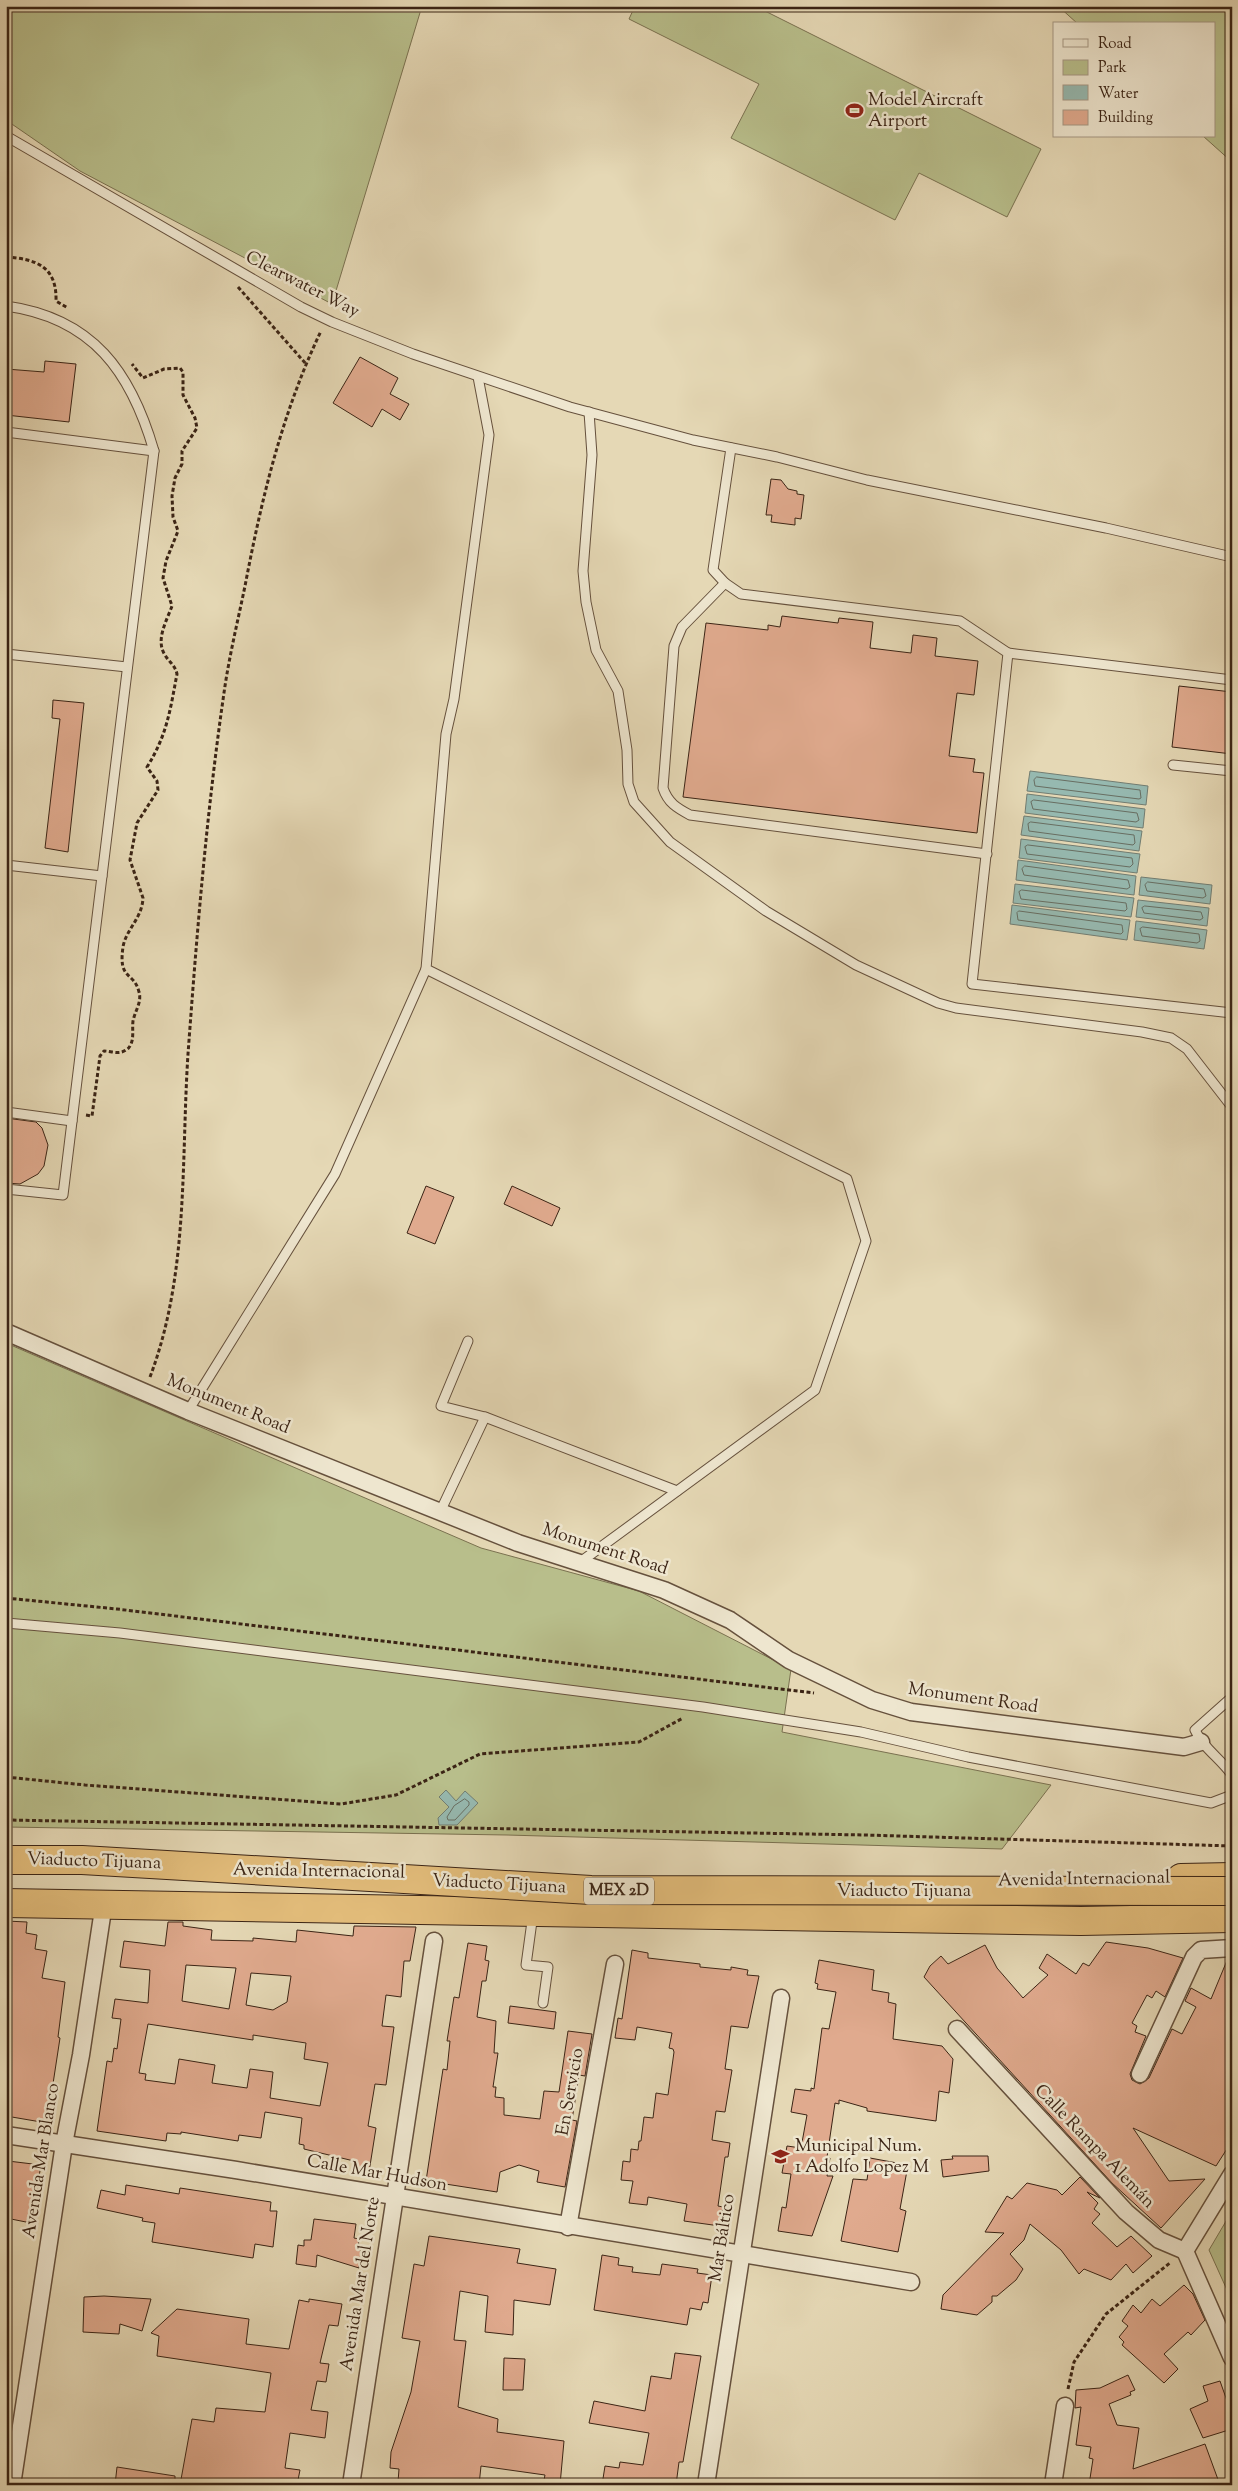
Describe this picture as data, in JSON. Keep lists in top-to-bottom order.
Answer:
{
  "streets": {
    "highway": ["Viaducto Tijuana", "Avenida Internacional", "MEX 2D"],
    "street": [
      "Monument Road",
      "En Servicio",
      "Calle Rampa Alemán",
      "Avenida Mar Blanco",
      "Calle Mar Hudson",
      "Mar Báltico",
      "Avenida Mar del Norte"
    ],
    "lane": ["Clearwater Way"]
  },
  "crossings": [
    ["Viaducto Tijuana", "Avenida Internacional"],
    ["Avenida Internacional", "Avenida Mar Blanco"],
    ["En Servicio", "Calle Mar Hudson"],
    ["Avenida Mar Blanco", "Calle Mar Hudson"],
    ["Calle Mar Hudson", "Mar Báltico"],
    ["Calle Mar Hudson", "Avenida Mar del Norte"]
  ],
  "places": {
    "sports": ["Model Aircraft Airport"],
    "school or university": ["Municipal Num. 1 Adolfo Lopez M"]
  },
  "legend": [
    "Road",
    "Park",
    "Water",
    "Building"
  ]
}
